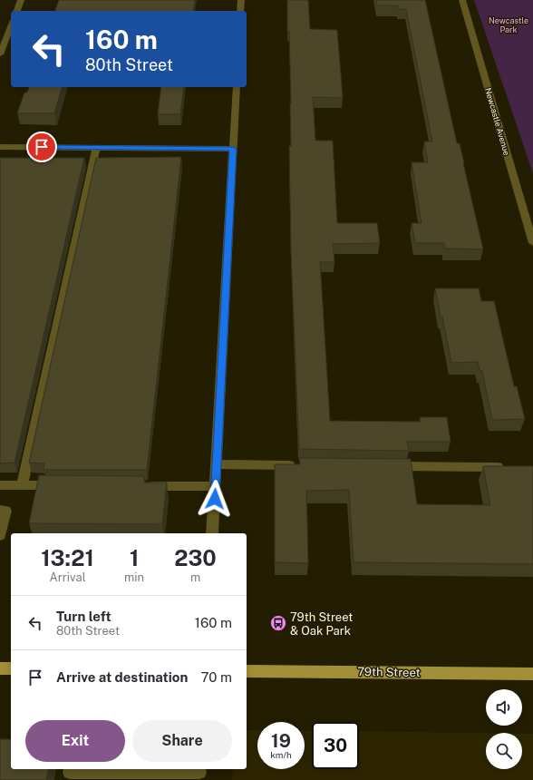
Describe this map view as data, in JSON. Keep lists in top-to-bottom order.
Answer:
{
  "streets": {
    "main road": ["79th Street"],
    "street": ["Newcastle Avenue"]
  },
  "parks": ["Newcastle Park"],
  "places": {
    "bus stop": ["79th Street & Oak Park"]
  },
  "page": {
    "turn": ["160 m", "80th Street"],
    "eta": [
      "13:21",
      "Arrival",
      "1",
      "min",
      "230",
      "m"
    ],
    "list": [
      {
        "name": "Turn left",
        "note": "80th Street",
        "value": "160 m"
      },
      {
        "name": "Arrive at destination",
        "value": "70 m"
      }
    ],
    "buttons": ["Exit", "Share"],
    "speed": "19 km/h",
    "limit": "30"
  }
}
